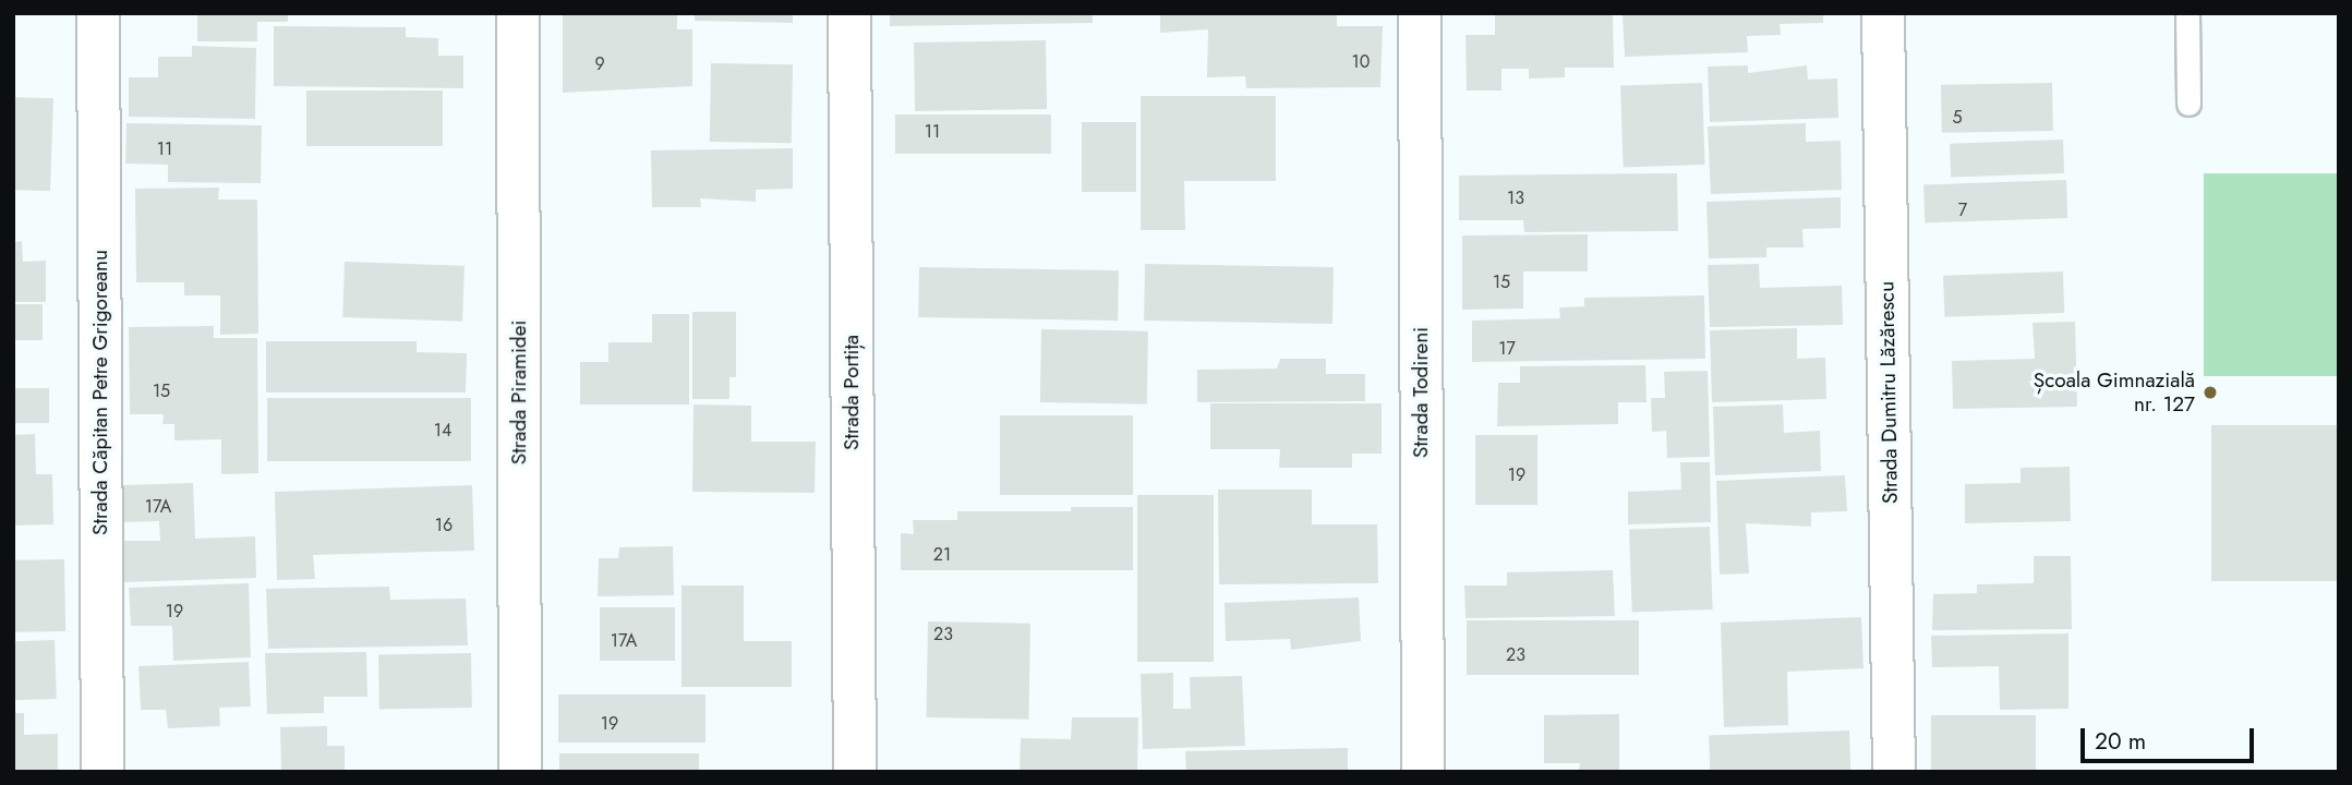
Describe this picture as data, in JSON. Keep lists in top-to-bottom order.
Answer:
{
  "streets": {
    "street": [
      "Strada Căpitan Petre Grigoreanu",
      "Strada Piramidei",
      "Strada Portița",
      "Strada Todireni",
      "Strada Dumitru Lăzărescu"
    ]
  },
  "places": ["Școala Gimnazială nr. 127"],
  "house_numbers": [
    "10",
    "9",
    "5",
    "11",
    "11",
    "13",
    "7",
    "15",
    "17",
    "15",
    "14",
    "19",
    "17A",
    "16",
    "21",
    "19",
    "23",
    "17A",
    "23",
    "19"
  ],
  "scale_bar": "20 m"
}
